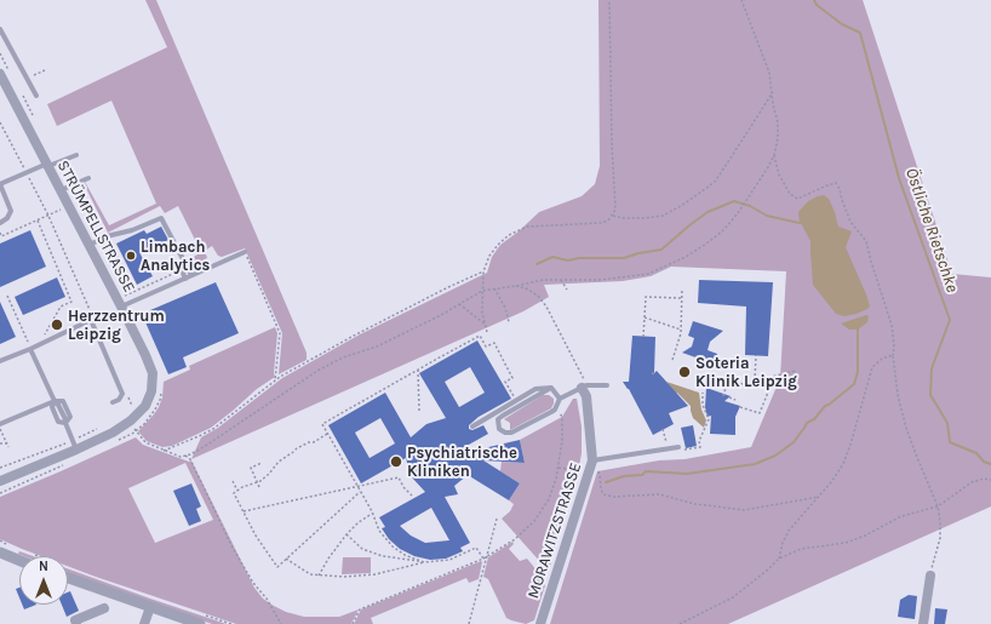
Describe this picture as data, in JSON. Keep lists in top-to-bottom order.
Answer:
{
  "streets": {
    "street": ["STRÜMPELLSTRASSE", "MORAWITZSTRASSE"]
  },
  "water": ["Östliche Rietschke"],
  "places": [
    "Limbach Analytics",
    "Herzzentrum Leipzig",
    "Soteria Klinik Leipzig",
    "Psychiatrische Kliniken"
  ],
  "north": "top"
}
